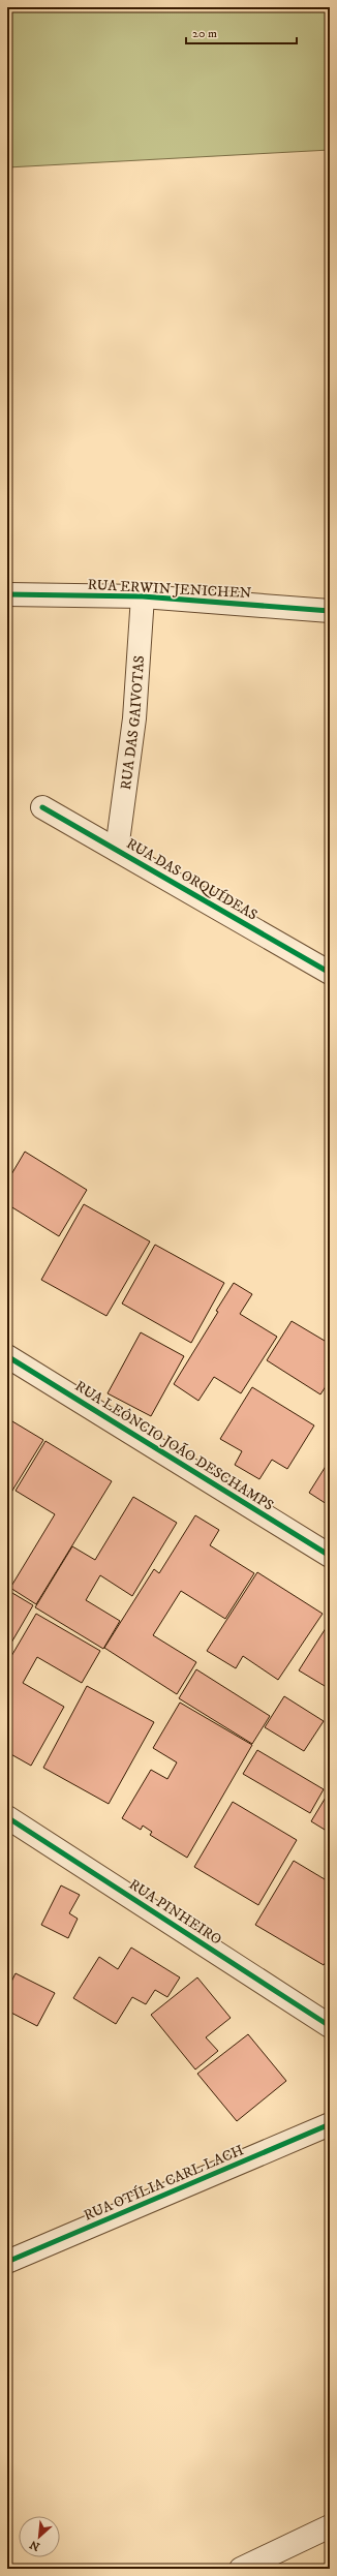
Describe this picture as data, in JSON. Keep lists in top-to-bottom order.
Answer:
{
  "streets": {
    "street": [
      "RUA ERWIN JENICHEN",
      "RUA DAS GAIVOTAS",
      "RUA DAS ORQUÍDEAS",
      "RUA LEÔNCIO JOÃO DESCHAMPS",
      "RUA PINHEIRO",
      "RUA OTÍLIA CARL LACH"
    ]
  },
  "crossings": [
    ["RUA ERWIN JENICHEN", "RUA DAS GAIVOTAS"],
    ["RUA DAS GAIVOTAS", "RUA DAS ORQUÍDEAS"]
  ],
  "scale_bar": "20 m",
  "north": "bottom left"
}
